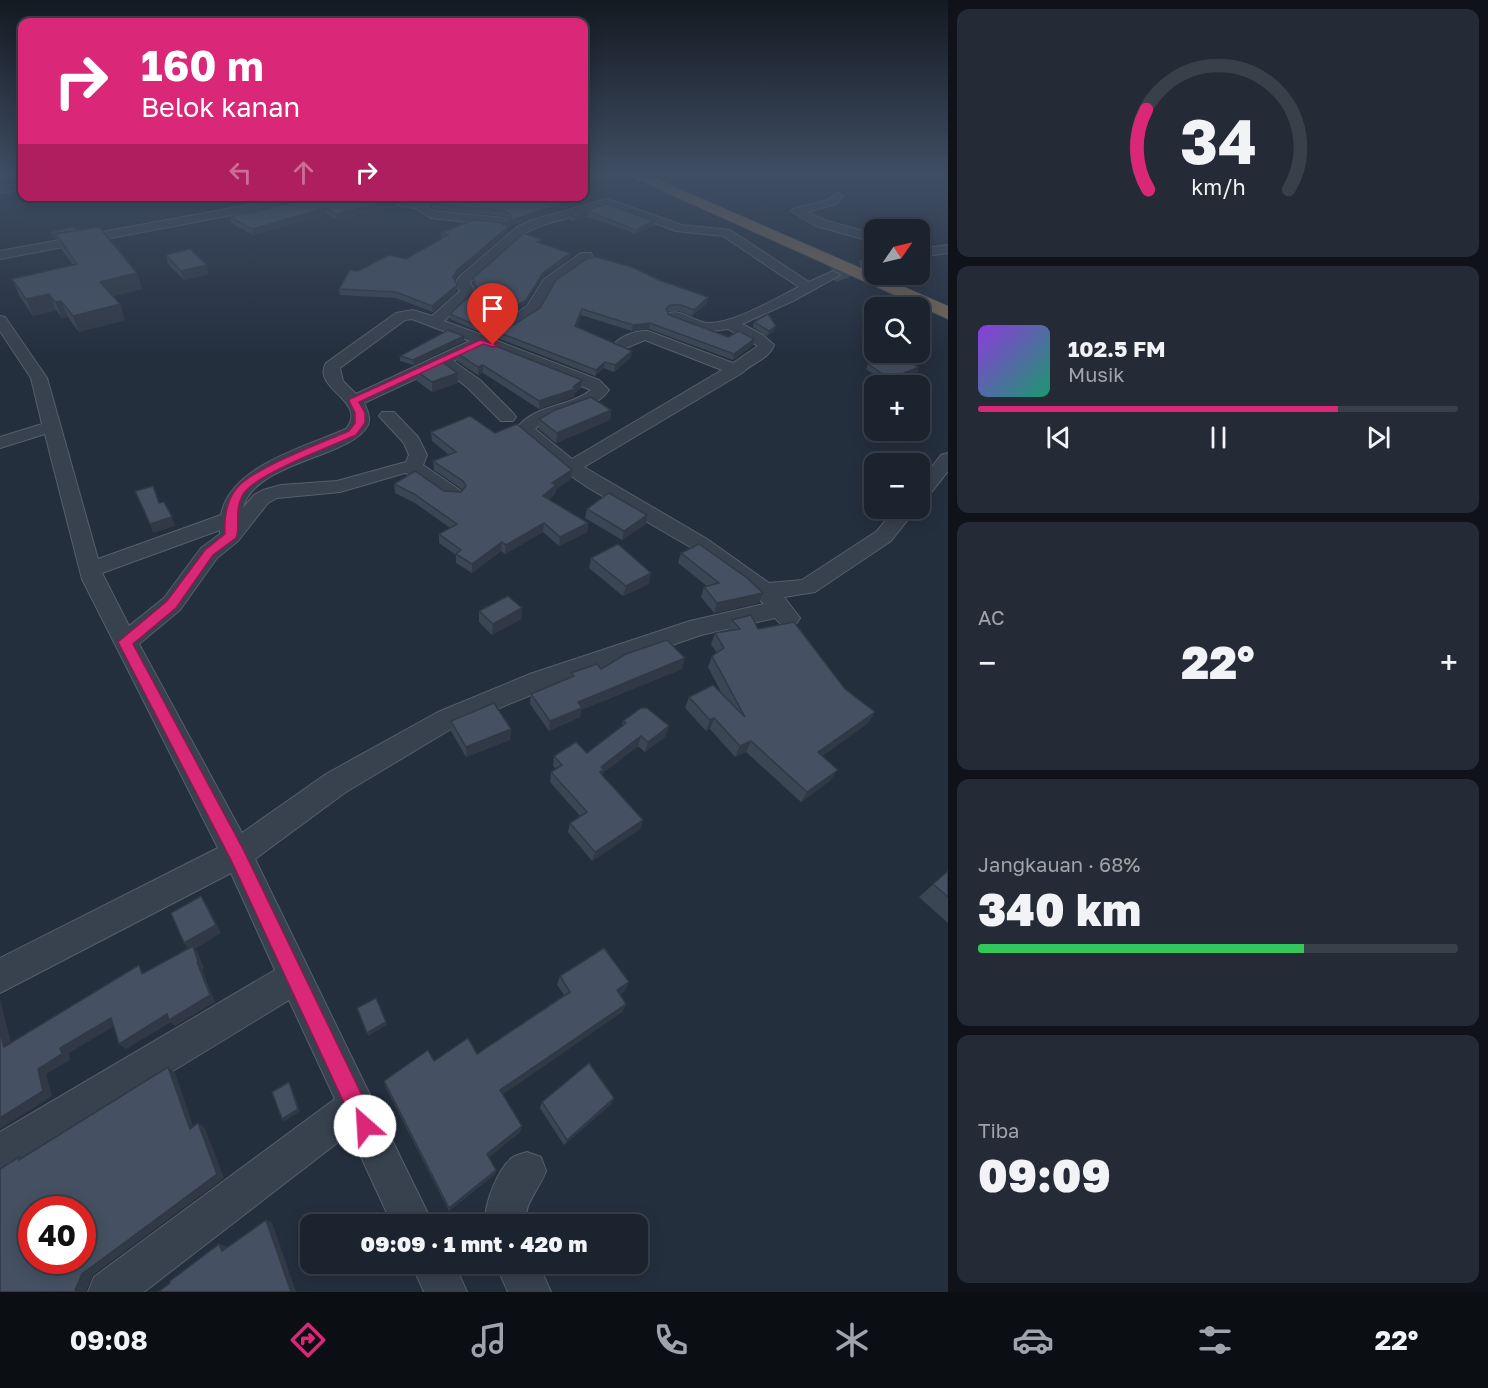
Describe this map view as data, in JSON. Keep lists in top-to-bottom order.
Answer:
{
  "north": "top right",
  "page": {
    "turn": ["160 m", "Belok kanan"],
    "map_buttons": ["+", "−"],
    "song": ["102.5 FM", "Musik"],
    "tile": [
      "AC",
      ["Jangkauan · 68%", "340 km"],
      ["Tiba", "09:09"]
    ],
    "heat": ["−", "22°", "+"],
    "limit": "40",
    "trip": "09:09 · 1 mnt · 420 m",
    "tabs": ["09:08", "22°"],
    "gauge": ["34", "km/h"]
  }
}
